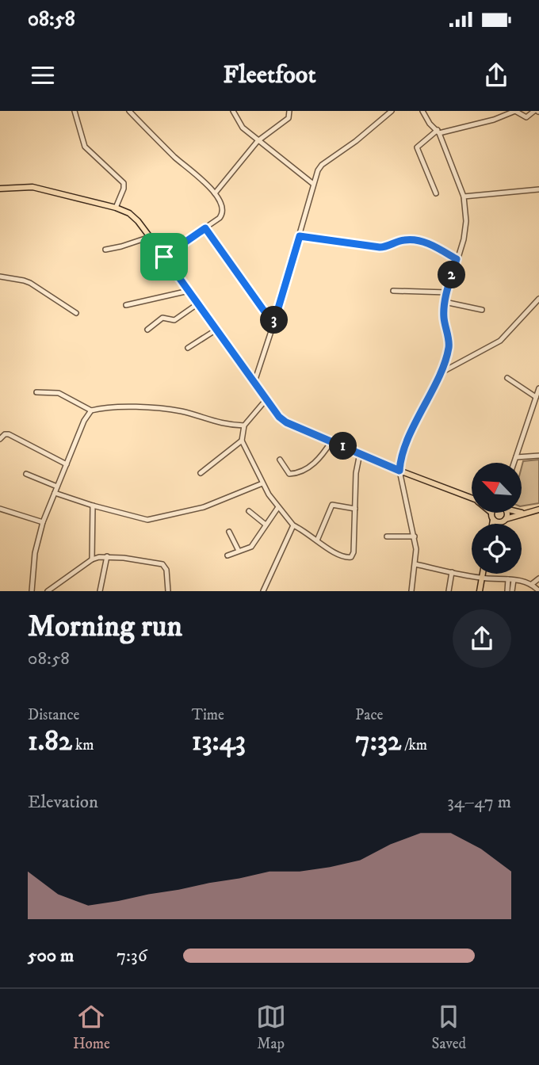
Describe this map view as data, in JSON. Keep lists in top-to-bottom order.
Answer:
{
  "north": "top left",
  "page": {
    "status": "08:58",
    "header": "Fleetfoot",
    "pins": ["2", "3", "1"],
    "heading": ["Morning run", "08:58"],
    "stats": [
      ["Distance", "1.82 km"],
      ["Time", "13:43"],
      ["Pace", "7:32 /km"]
    ],
    "chart": ["Elevation", "34–47 m"],
    "list": [
      {
        "name": "500 m",
        "note": "7:36"
      }
    ],
    "tabs": ["Home", "Map", "Saved"]
  }
}
